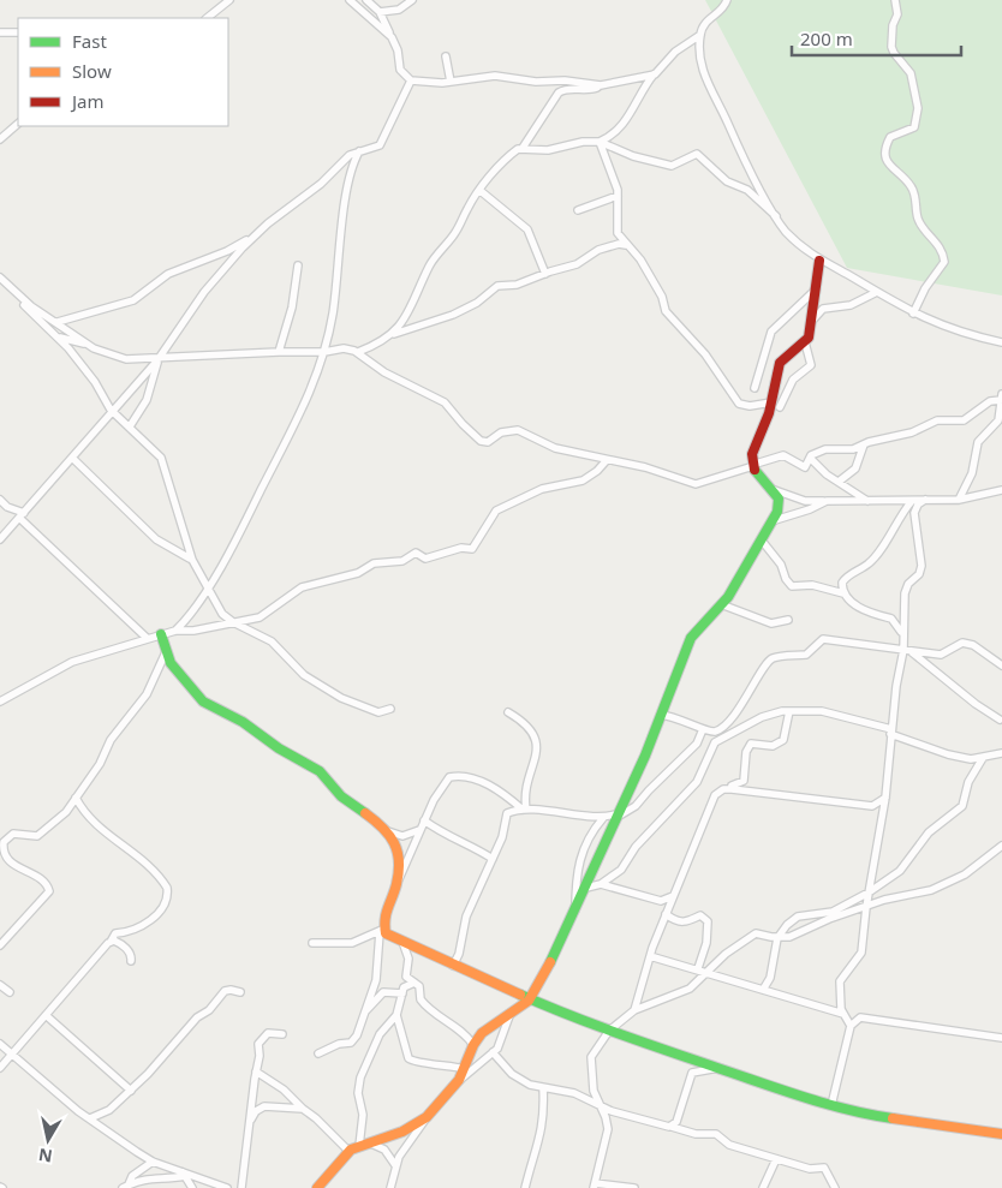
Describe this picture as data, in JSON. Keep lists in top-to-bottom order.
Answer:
{
  "legend": ["Fast", "Slow", "Jam"],
  "scale_bar": "200 m",
  "north": "bottom"
}
